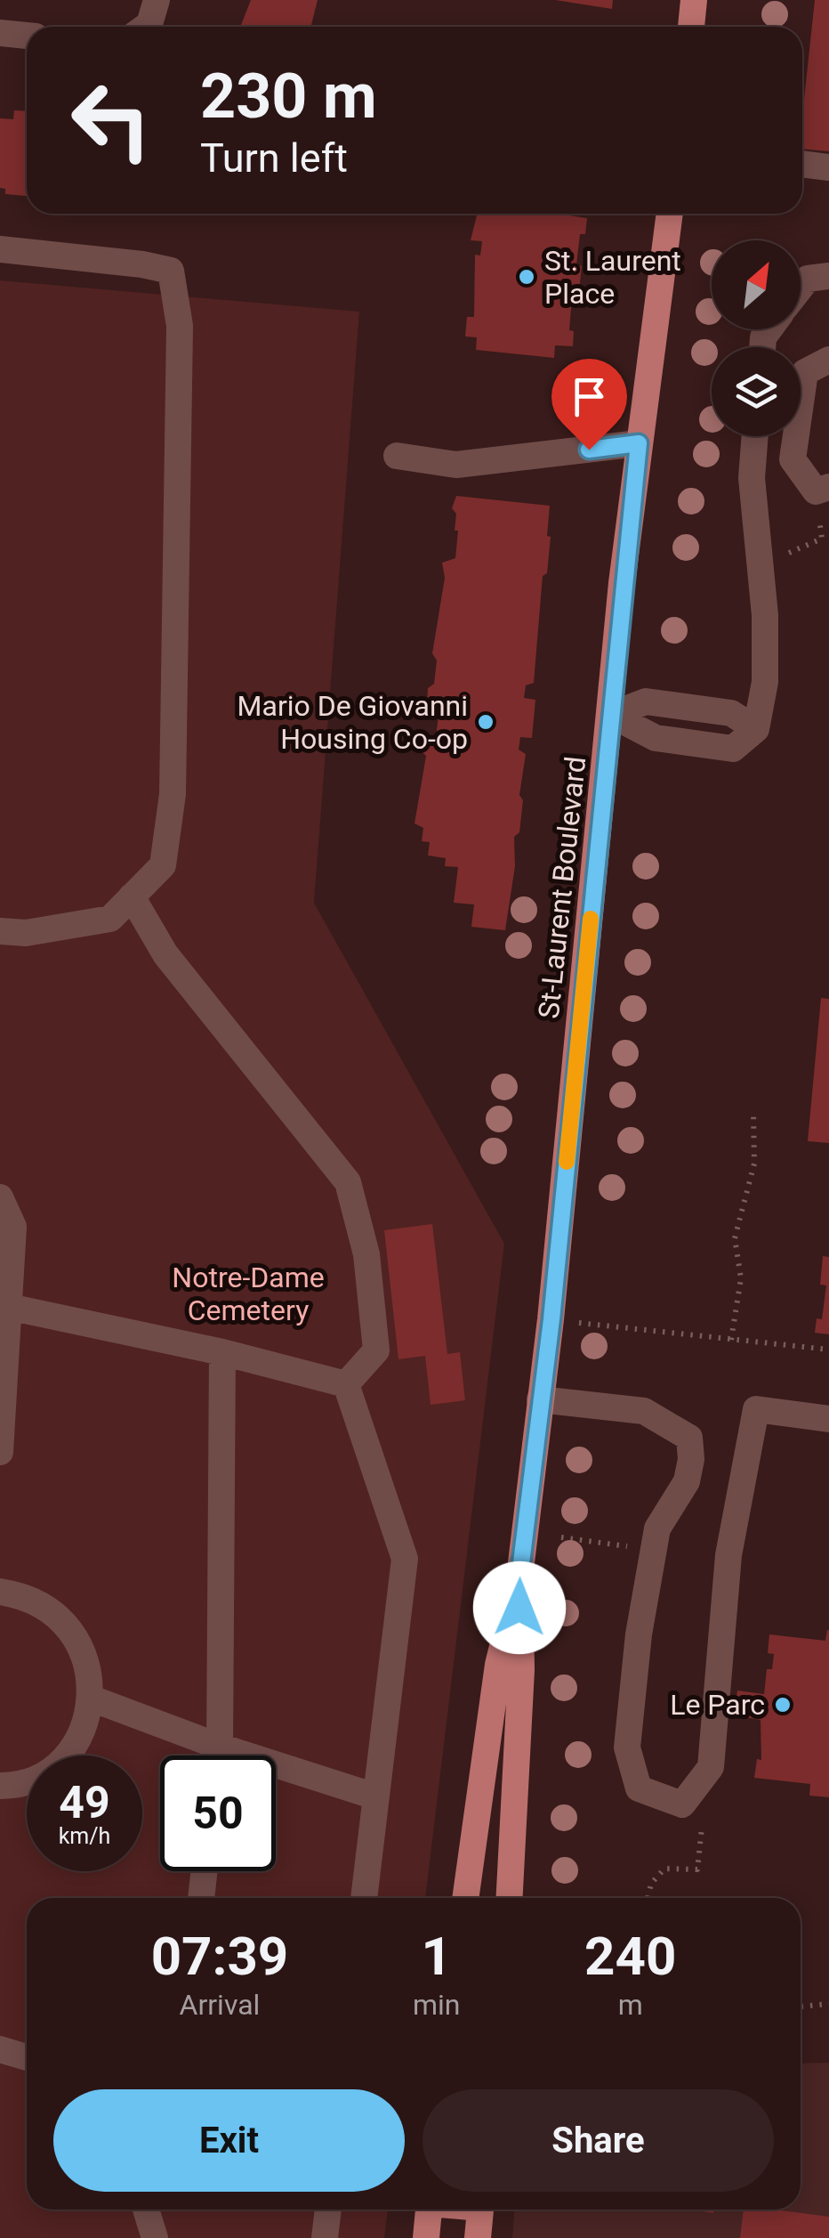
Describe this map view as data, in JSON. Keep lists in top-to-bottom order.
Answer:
{
  "streets": {
    "main road": ["St-Laurent Boulevard"]
  },
  "parks": ["Notre-Dame Cemetery"],
  "places": ["St. Laurent Place", "Mario De Giovanni Housing Co-op", "Le Parc"],
  "north": "top right",
  "page": {
    "turn": ["230 m", "Turn left"],
    "speed": "49 km/h",
    "limit": "50",
    "eta": [
      "07:39",
      "Arrival",
      "1",
      "min",
      "240",
      "m"
    ],
    "buttons": ["Exit", "Share"]
  }
}
